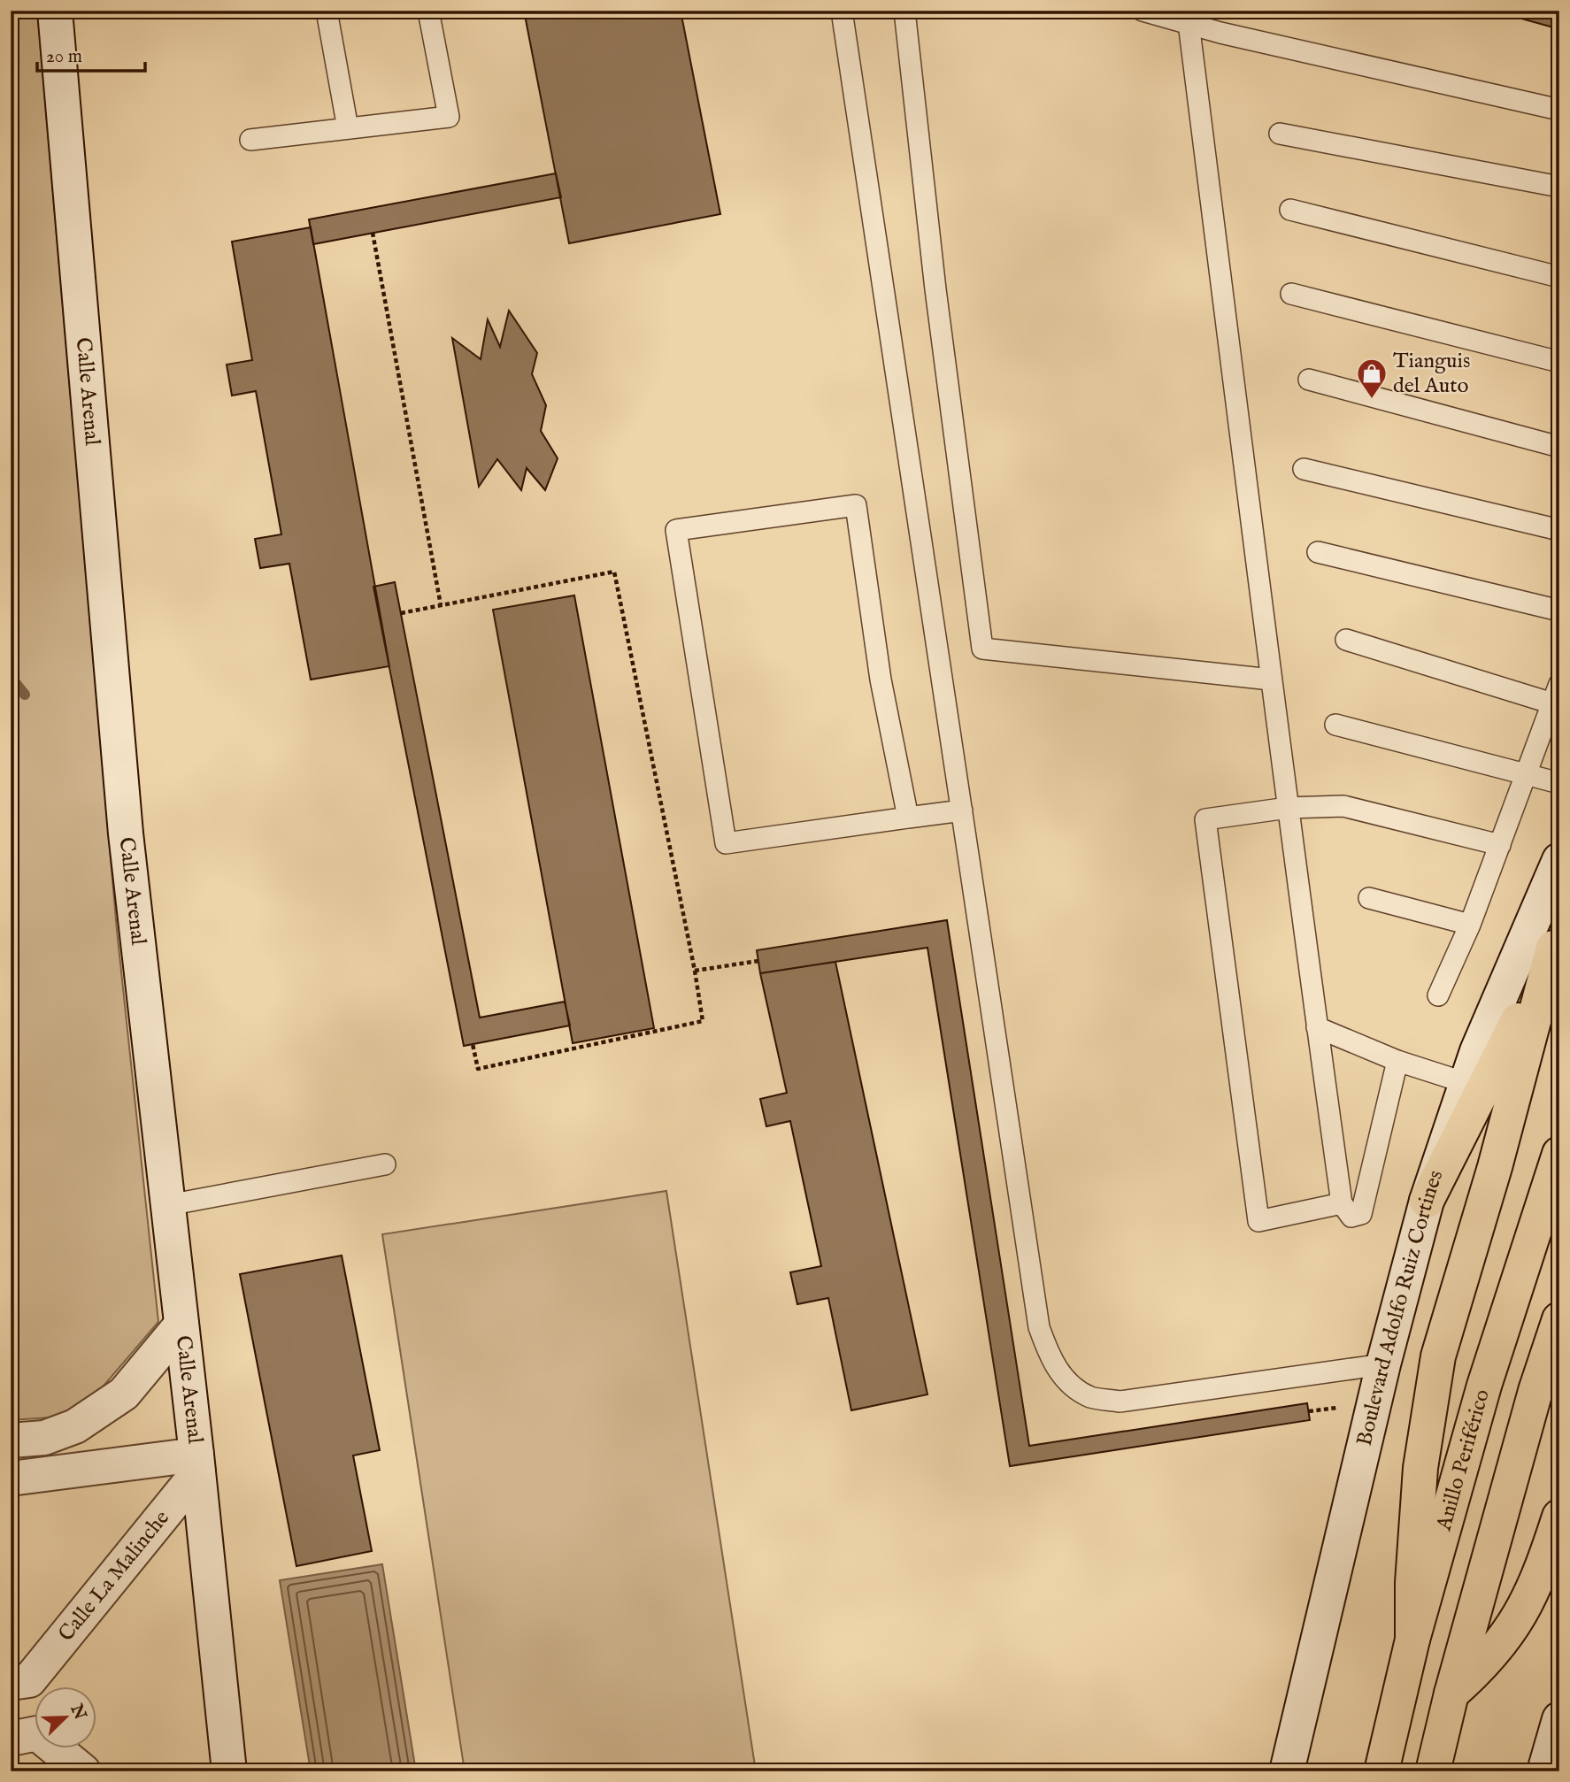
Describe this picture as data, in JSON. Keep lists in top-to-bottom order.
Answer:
{
  "streets": {
    "highway": ["Anillo Periférico"],
    "street": ["Calle Arenal", "Boulevard Adolfo Ruiz Cortines", "Calle La Malinche"]
  },
  "crossings": [
    ["Calle Arenal", "Calle La Malinche"]
  ],
  "places": {
    "shop": ["Tianguis del Auto"]
  },
  "scale_bar": "20 m",
  "north": "top right"
}
